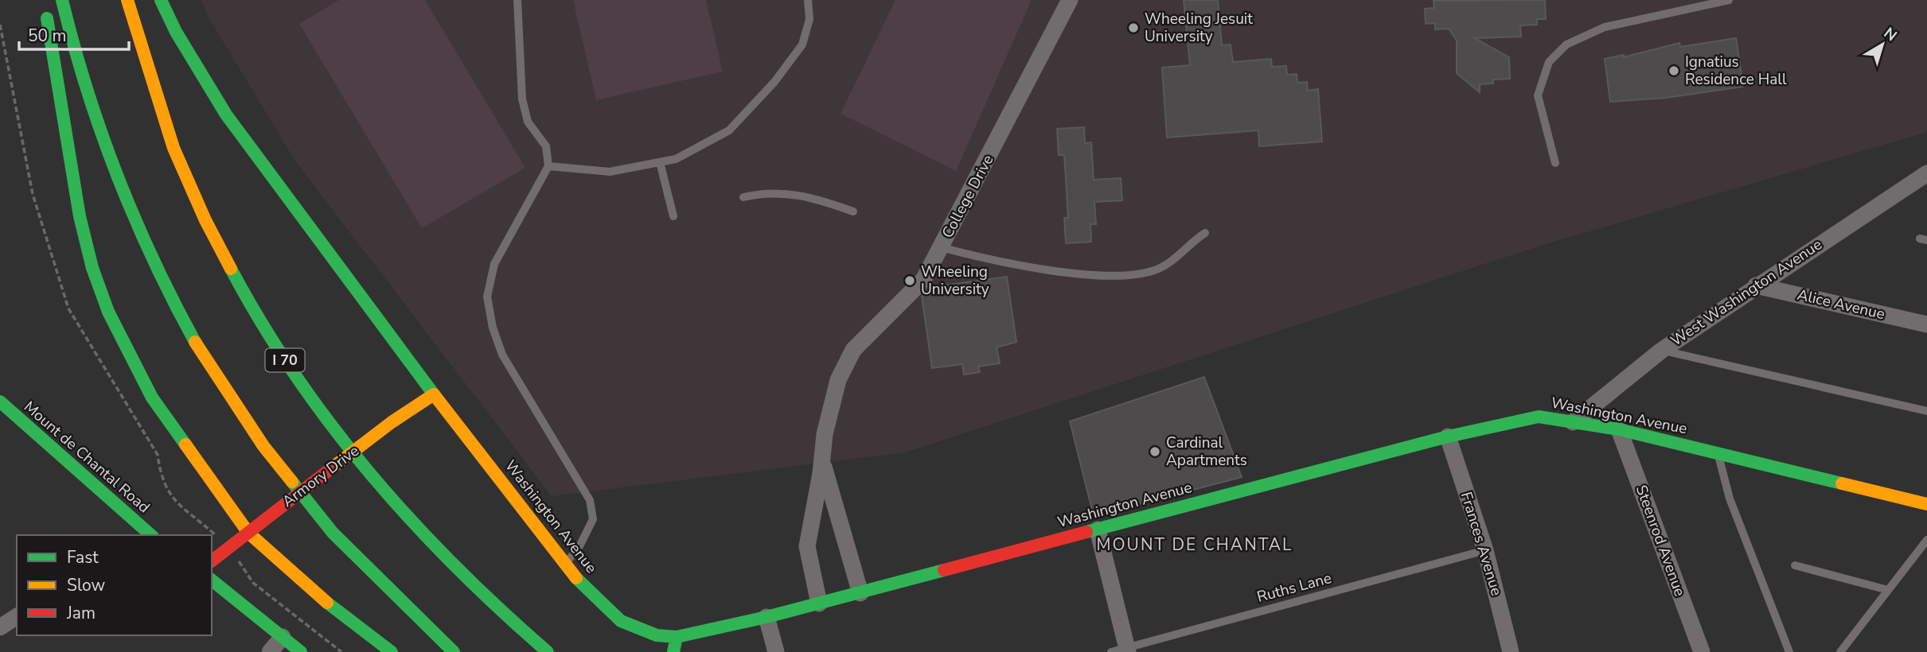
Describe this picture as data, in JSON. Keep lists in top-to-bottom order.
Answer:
{
  "streets": {
    "main road": [
      "I 70",
      "Washington Avenue",
      "Mount de Chantal Road",
      "Armory Drive"
    ],
    "street": [
      "College Drive",
      "West Washington Avenue",
      "Alice Avenue",
      "Steenrod Avenue",
      "Frances Avenue"
    ],
    "lane": ["Ruths Lane"]
  },
  "crossings": [
    ["College Drive", "Washington Avenue"],
    ["West Washington Avenue", "Alice Avenue"],
    ["West Washington Avenue", "Washington Avenue"],
    ["Washington Avenue", "Armory Drive"],
    ["Washington Avenue", "Steenrod Avenue"],
    ["Washington Avenue", "Frances Avenue"],
    ["Frances Avenue", "Ruths Lane"]
  ],
  "districts": ["MOUNT DE CHANTAL"],
  "places": [
    "Wheeling Jesuit University",
    "Ignatius Residence Hall",
    "Wheeling University",
    "Cardinal Apartments"
  ],
  "legend": ["Fast", "Slow", "Jam"],
  "scale_bar": "50 m",
  "north": "top right"
}
